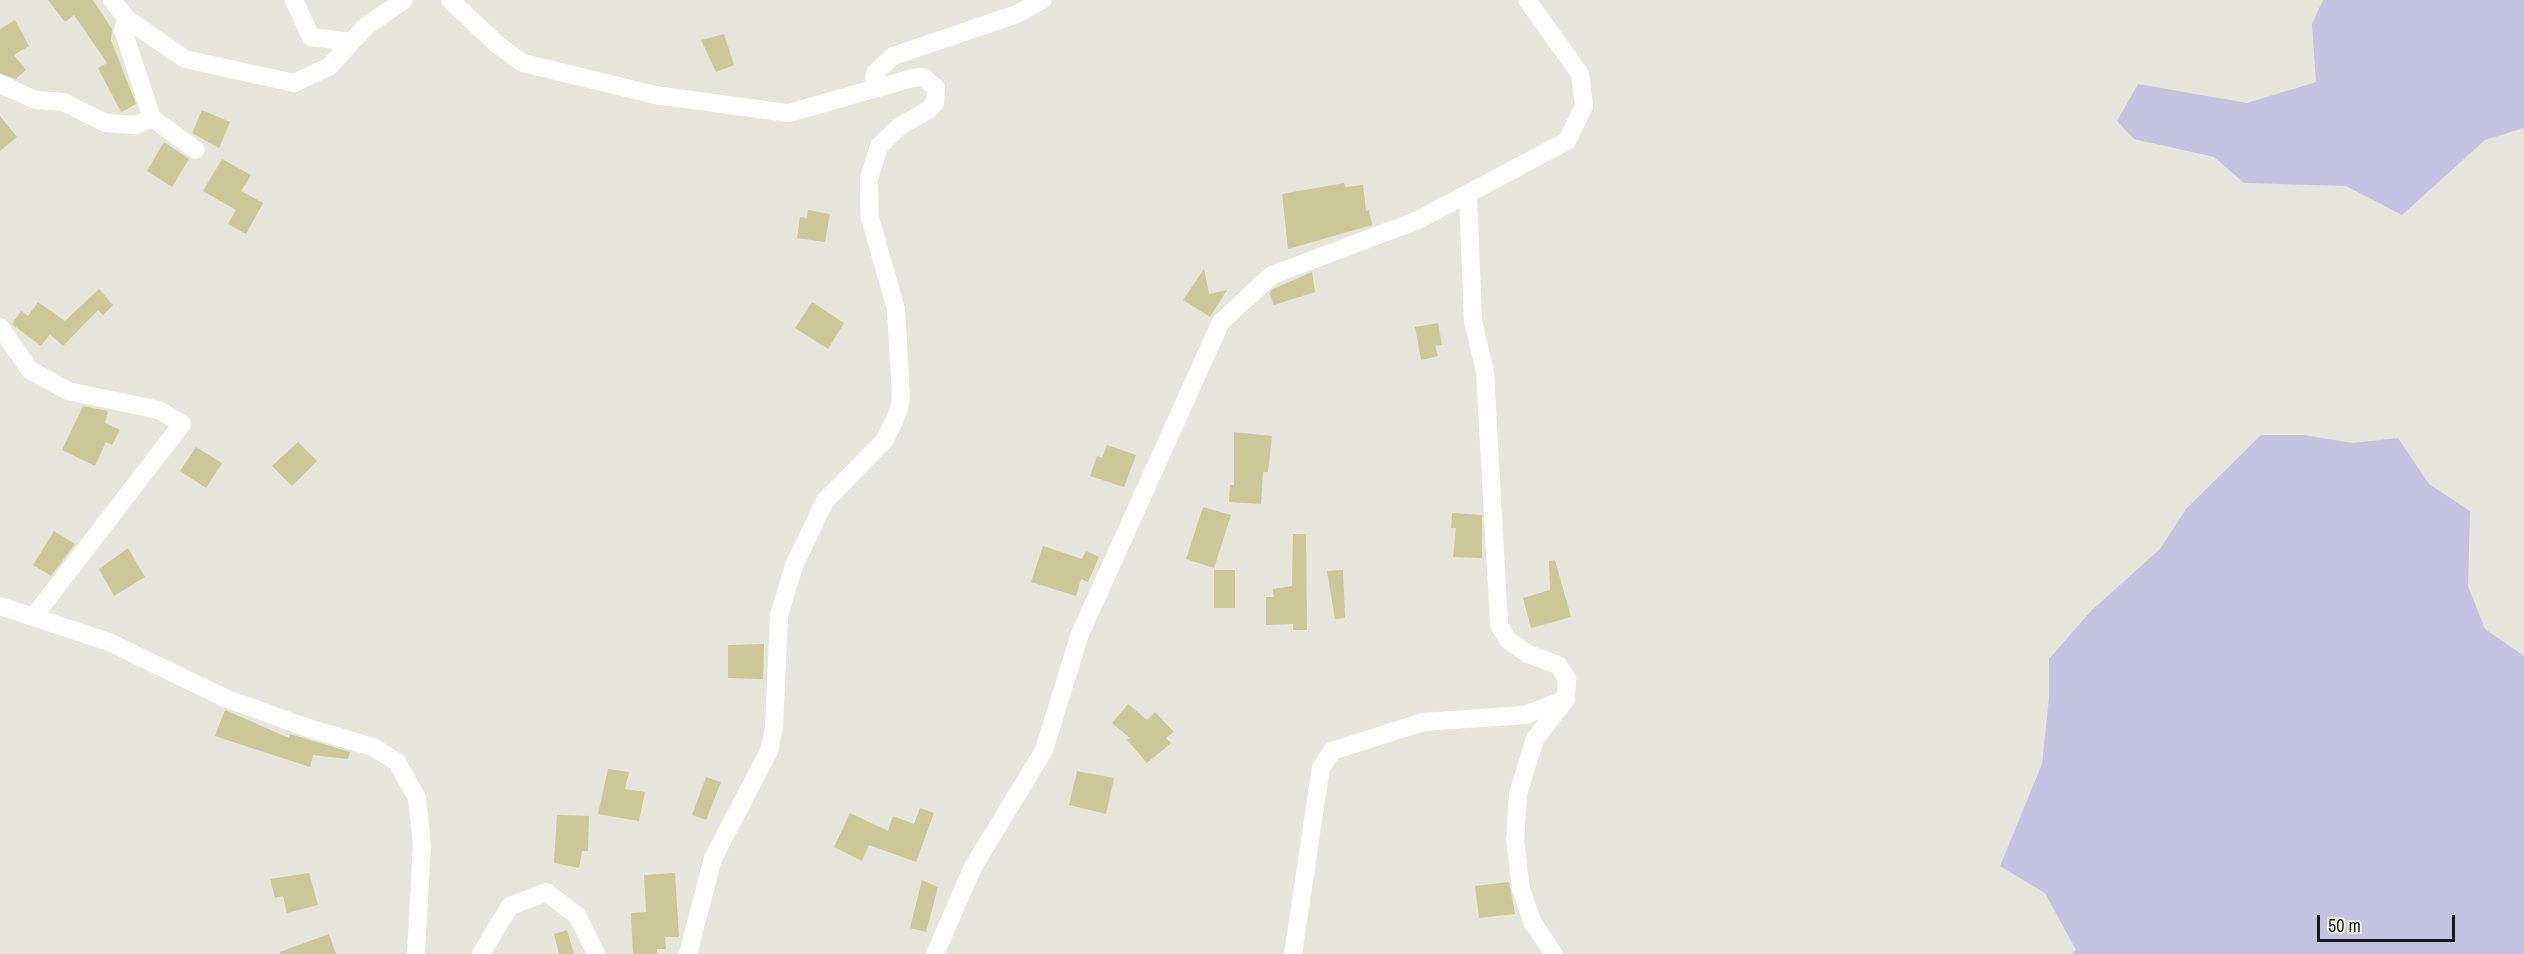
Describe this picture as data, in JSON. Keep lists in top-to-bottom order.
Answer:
{
  "scale_bar": "50 m"
}
